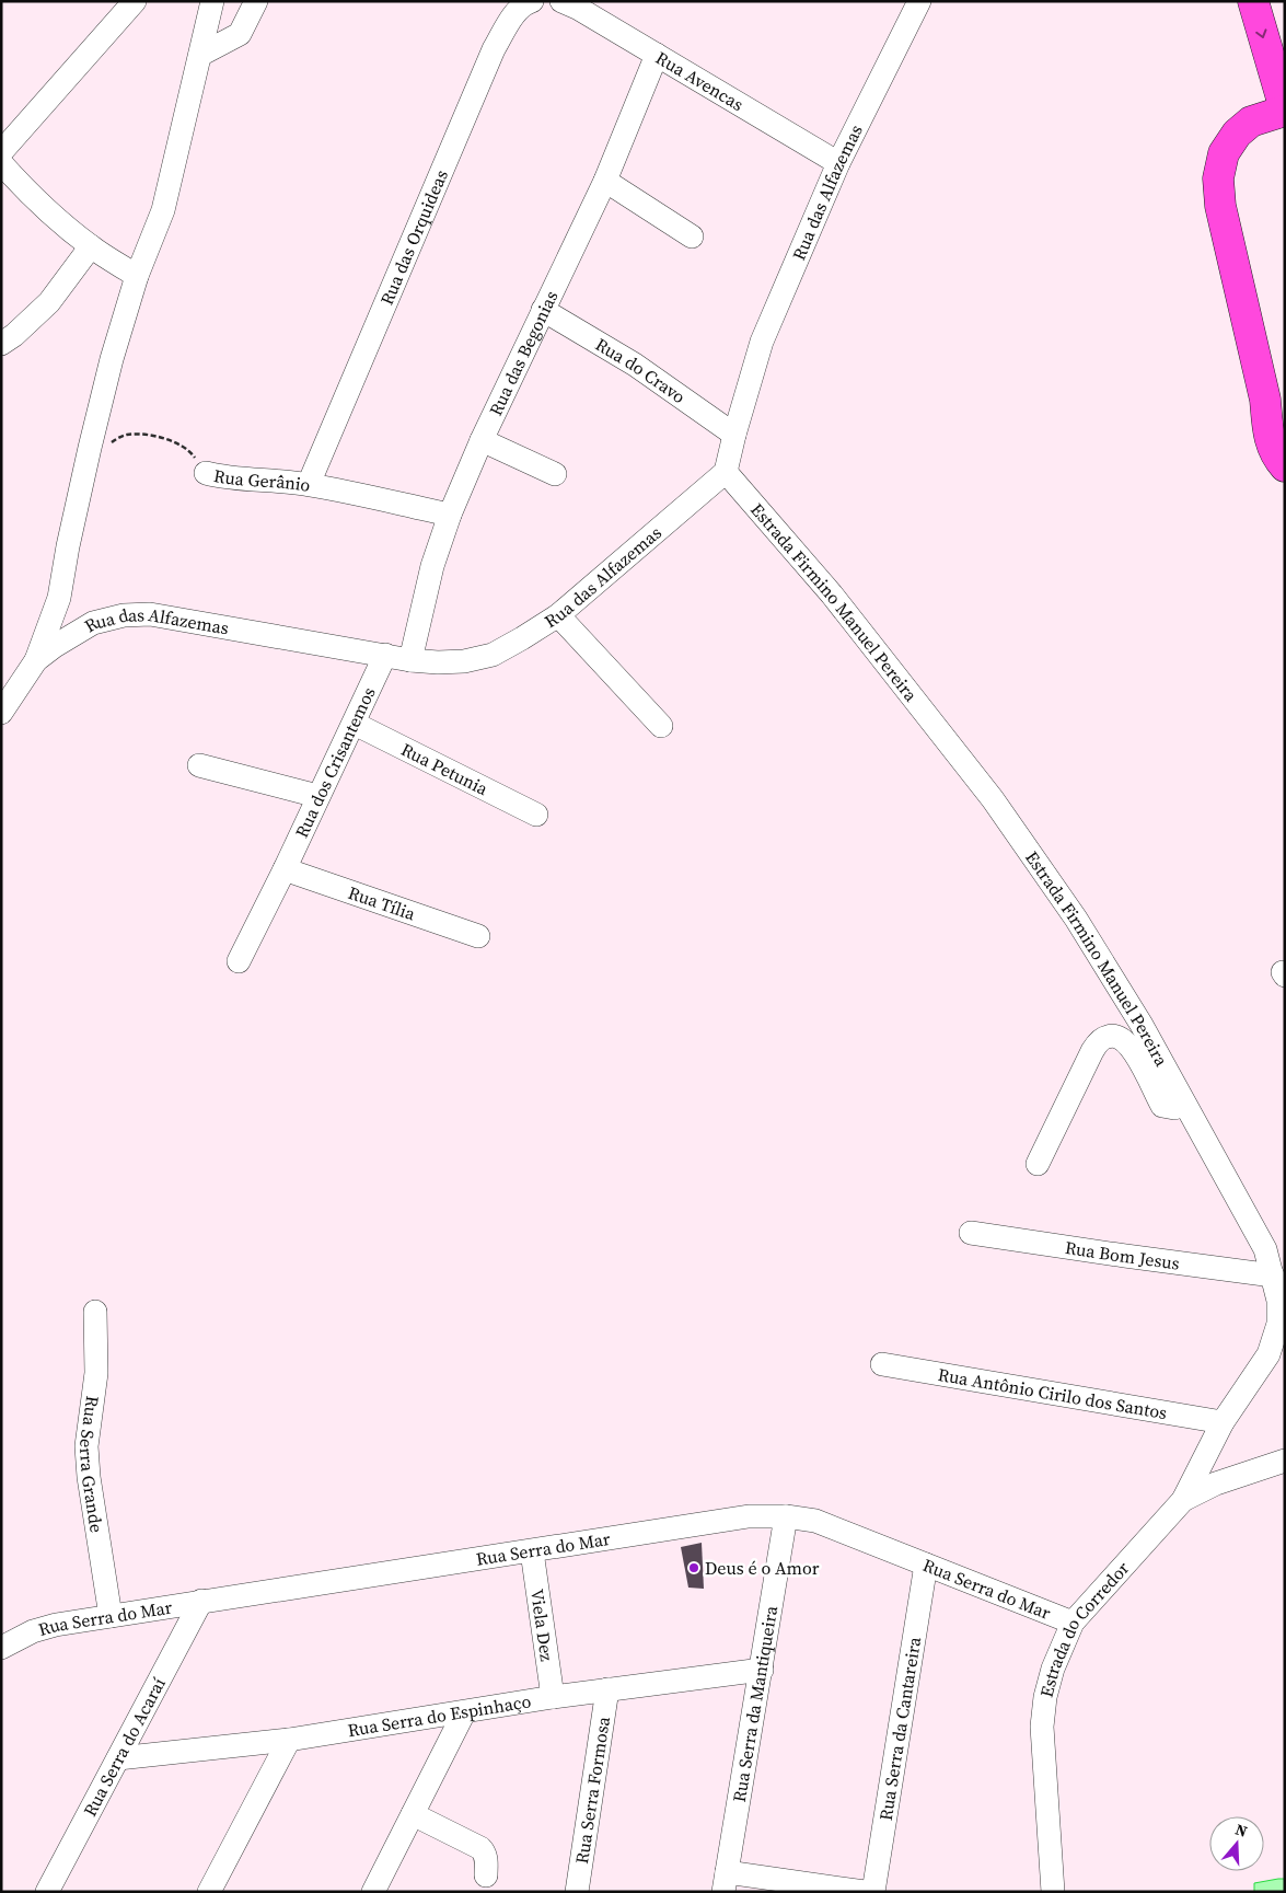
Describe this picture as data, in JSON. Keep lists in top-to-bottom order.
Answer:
{
  "streets": {
    "street": [
      "Rua Avencas",
      "Rua das Alfazemas",
      "Rua das Orquideas",
      "Rua das Begonias",
      "Rua do Cravo",
      "Rua Gerânio",
      "Estrada Firmino Manuel Pereira",
      "Rua dos Crisantemos",
      "Rua Petunia",
      "Rua Tília",
      "Rua Bom Jesus",
      "Rua Antônio Cirilo dos Santos",
      "Rua Serra Grande",
      "Rua Serra do Mar",
      "Viela Dez",
      "Estrada do Corredor",
      "Rua Serra da Mantiqueira",
      "Rua Serra do Espinhaço",
      "Rua Serra da Cantareira",
      "Rua Serra do Acaraí",
      "Rua Serra Formosa"
    ]
  },
  "crossings": [
    ["Rua Avencas", "Rua das Alfazemas"],
    ["Rua Avencas", "Rua das Begonias"],
    ["Rua das Alfazemas", "Rua das Begonias"],
    ["Rua das Alfazemas", "Rua do Cravo"],
    ["Rua das Alfazemas", "Estrada Firmino Manuel Pereira"],
    ["Rua das Alfazemas", "Rua dos Crisantemos"],
    ["Rua das Orquideas", "Rua Gerânio"],
    ["Rua das Begonias", "Rua do Cravo"],
    ["Rua das Begonias", "Rua Gerânio"],
    ["Estrada Firmino Manuel Pereira", "Rua Bom Jesus"],
    ["Estrada Firmino Manuel Pereira", "Rua Antônio Cirilo dos Santos"],
    ["Estrada Firmino Manuel Pereira", "Estrada do Corredor"],
    ["Rua dos Crisantemos", "Rua Petunia"],
    ["Rua dos Crisantemos", "Rua Tília"],
    ["Rua Serra Grande", "Rua Serra do Mar"],
    ["Rua Serra do Mar", "Viela Dez"],
    ["Rua Serra do Mar", "Estrada do Corredor"],
    ["Rua Serra do Mar", "Rua Serra da Mantiqueira"],
    ["Rua Serra do Mar", "Rua Serra da Cantareira"],
    ["Rua Serra do Mar", "Rua Serra do Acaraí"],
    ["Viela Dez", "Rua Serra do Espinhaço"],
    ["Rua Serra da Mantiqueira", "Rua Serra do Espinhaço"],
    ["Rua Serra do Espinhaço", "Rua Serra do Acaraí"],
    ["Rua Serra do Espinhaço", "Rua Serra Formosa"]
  ],
  "places": ["Deus é o Amor"],
  "north": "top"
}
